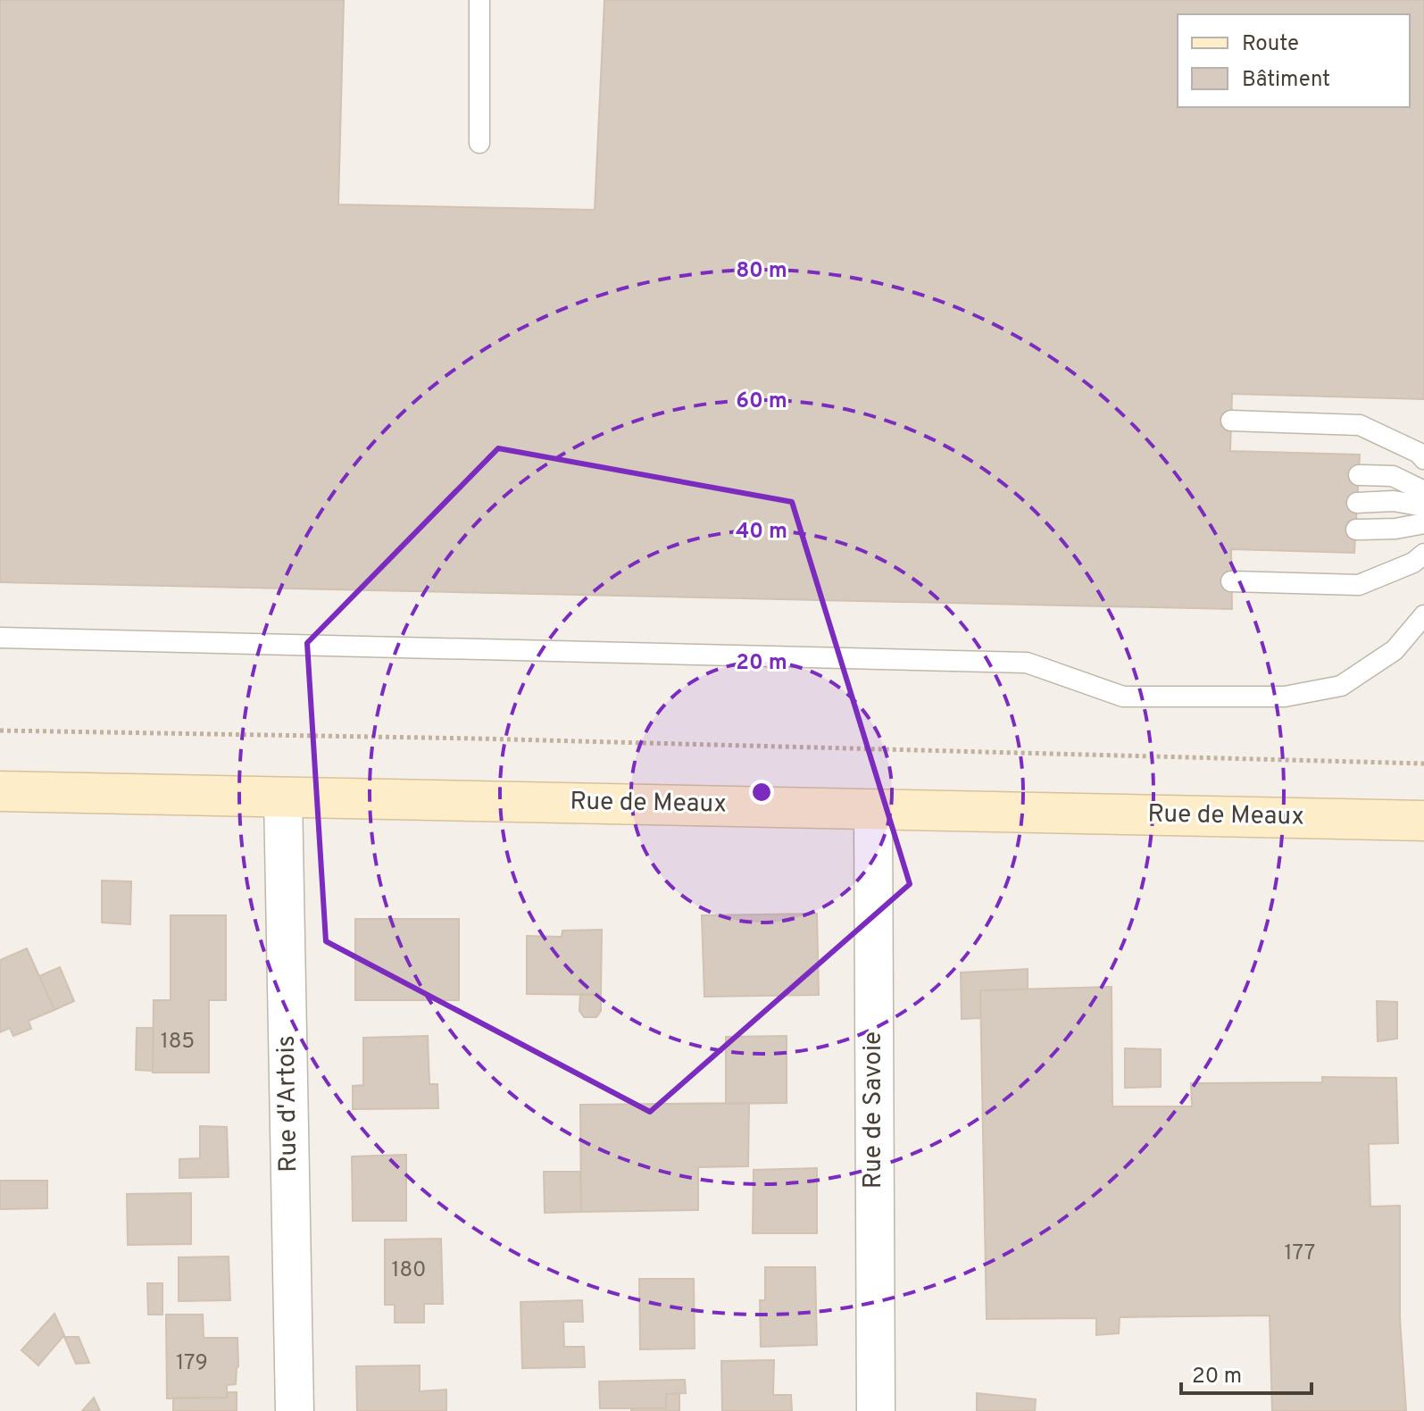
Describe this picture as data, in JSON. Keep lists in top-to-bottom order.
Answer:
{
  "streets": {
    "main road": ["Rue de Meaux"],
    "street": ["Rue d'Artois", "Rue de Savoie"]
  },
  "crossings": [
    ["Rue de Meaux", "Rue d'Artois"],
    ["Rue de Meaux", "Rue de Savoie"]
  ],
  "house_numbers": [
    "185",
    "177",
    "180",
    "179"
  ],
  "legend": ["Route", "Bâtiment"],
  "scale_bar": "20 m",
  "rings": [
    "80 m",
    "60 m",
    "40 m",
    "20 m"
  ]
}
